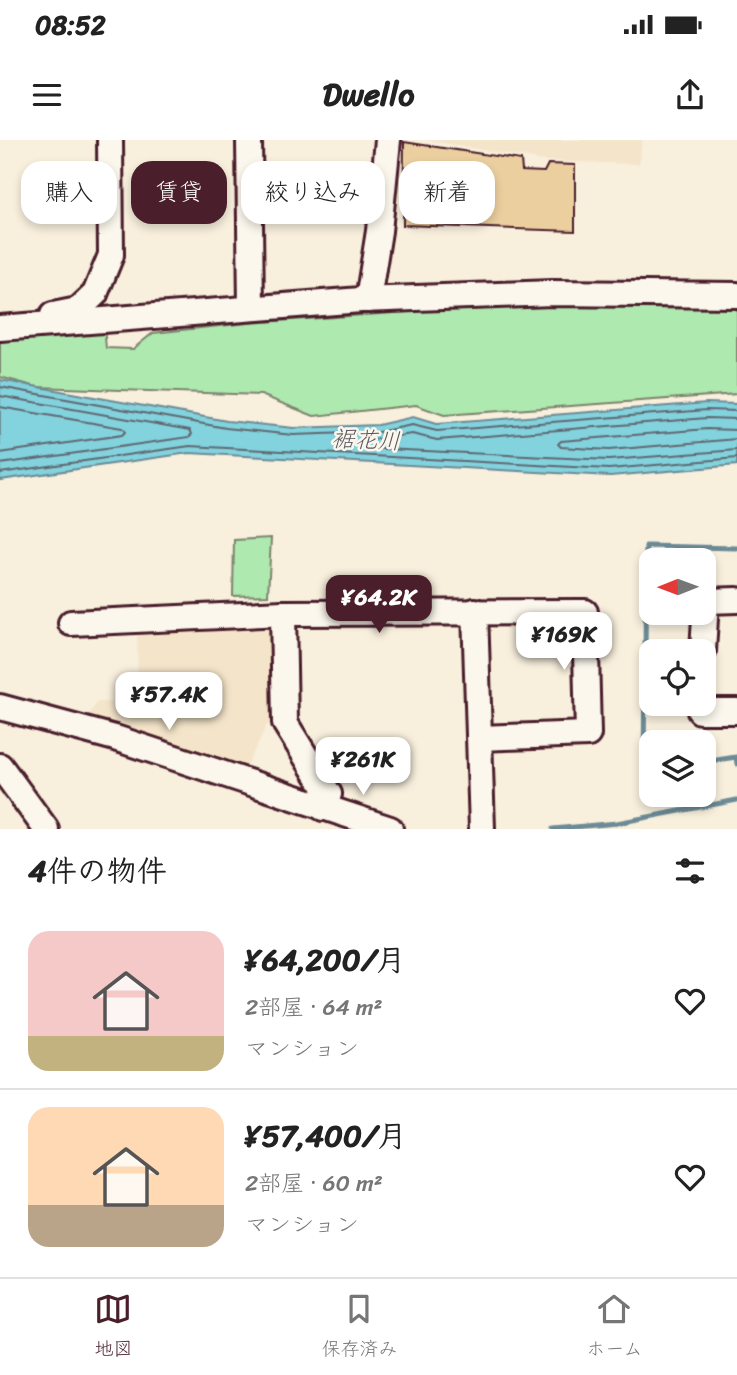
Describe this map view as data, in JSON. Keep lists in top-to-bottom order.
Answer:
{
  "water": ["裾花川"],
  "north": "left",
  "page": {
    "status": "08:52",
    "header": "Dwello",
    "chip": [
      "購入",
      "賃貸",
      "絞り込み",
      "新着"
    ],
    "price": [
      "¥64.2K",
      "¥169K",
      "¥57.4K",
      "¥261K"
    ],
    "heading": "4件の物件",
    "list": [
      {
        "name": "¥64,200/月",
        "note": "2部屋 · 64 m² · マンション"
      },
      {
        "name": "¥57,400/月",
        "note": "2部屋 · 60 m² · マンション"
      }
    ],
    "tabs": ["地図", "保存済み", "ホーム"]
  }
}
